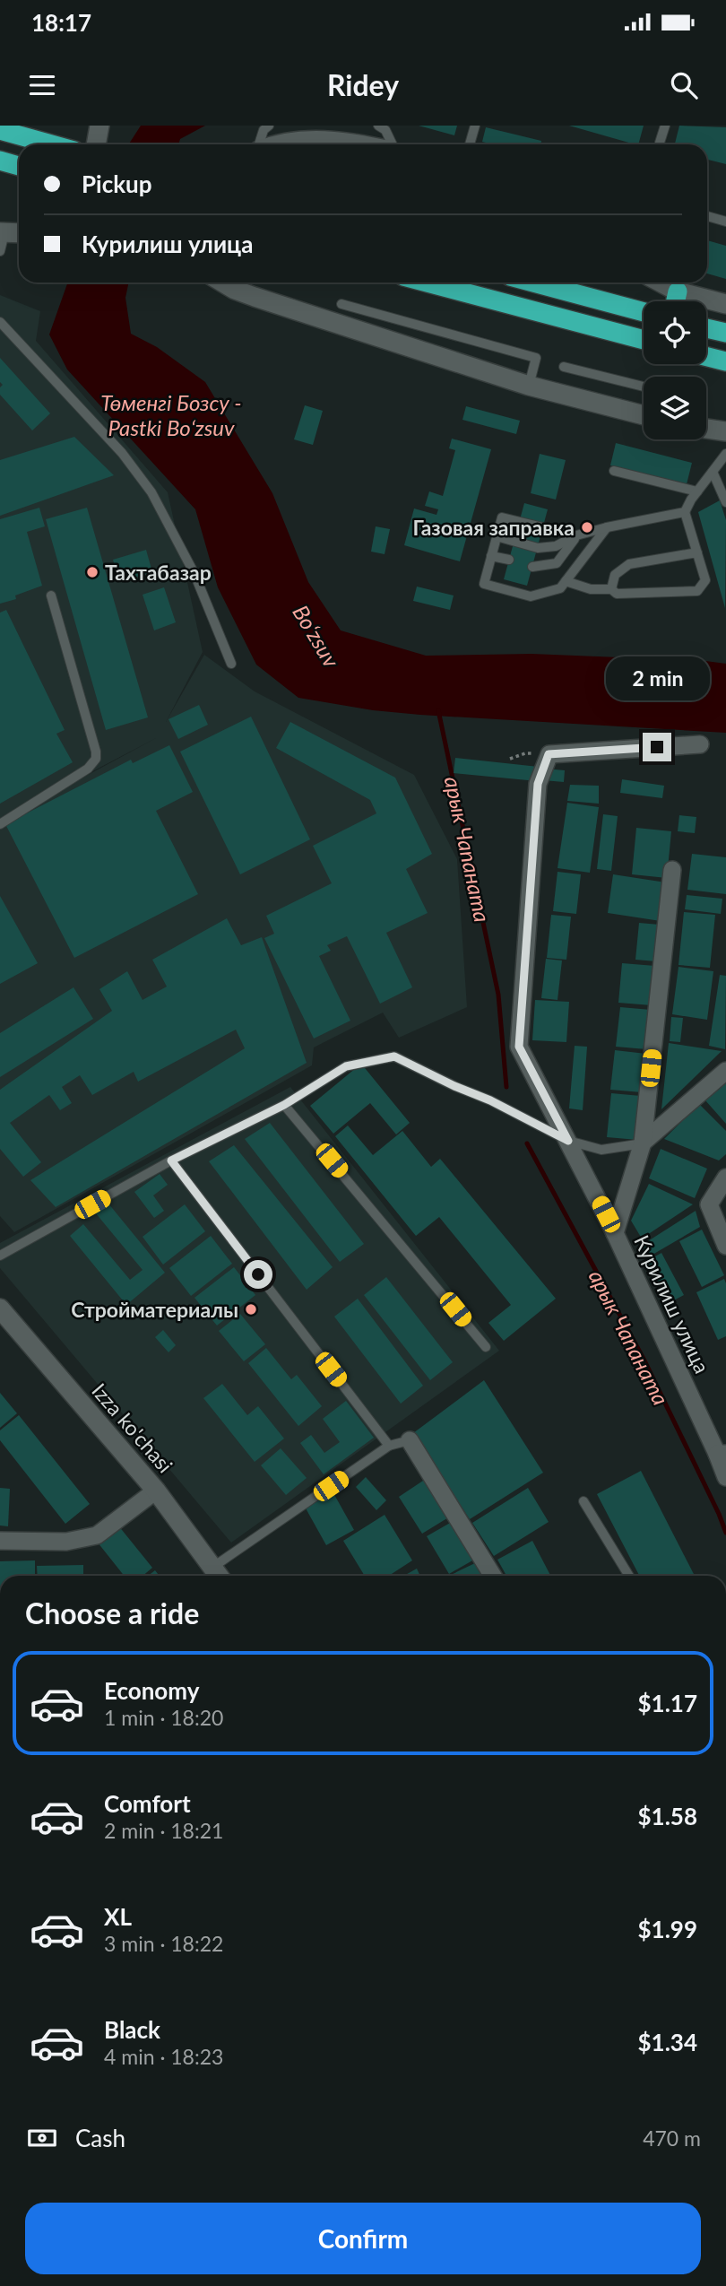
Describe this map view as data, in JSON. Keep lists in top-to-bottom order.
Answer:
{
  "streets": {
    "street": ["Курилиш улица", "Izza ko'chasi"]
  },
  "water": ["Төменгі Бозсу - Pastki Boʻzsuv", "Boʻzsuv", "арык Чапаната"],
  "places": ["Газовая заправка", "Тахтабазар", "Стройматериалы"],
  "page": {
    "status": "18:17",
    "header": "Ridey",
    "banner": ["Pickup", "Курилиш улица"],
    "bubble": "2 min",
    "heading": "Choose a ride",
    "list": [
      {
        "name": "Economy",
        "note": "1 min · 18:20",
        "value": "$1.17"
      },
      {
        "name": "Comfort",
        "note": "2 min · 18:21",
        "value": "$1.58"
      },
      {
        "name": "XL",
        "note": "3 min · 18:22",
        "value": "$1.99"
      },
      {
        "name": "Black",
        "note": "4 min · 18:23",
        "value": "$1.34"
      }
    ],
    "pay": ["Cash", "470 m"],
    "buttons": "Confirm"
  }
}
